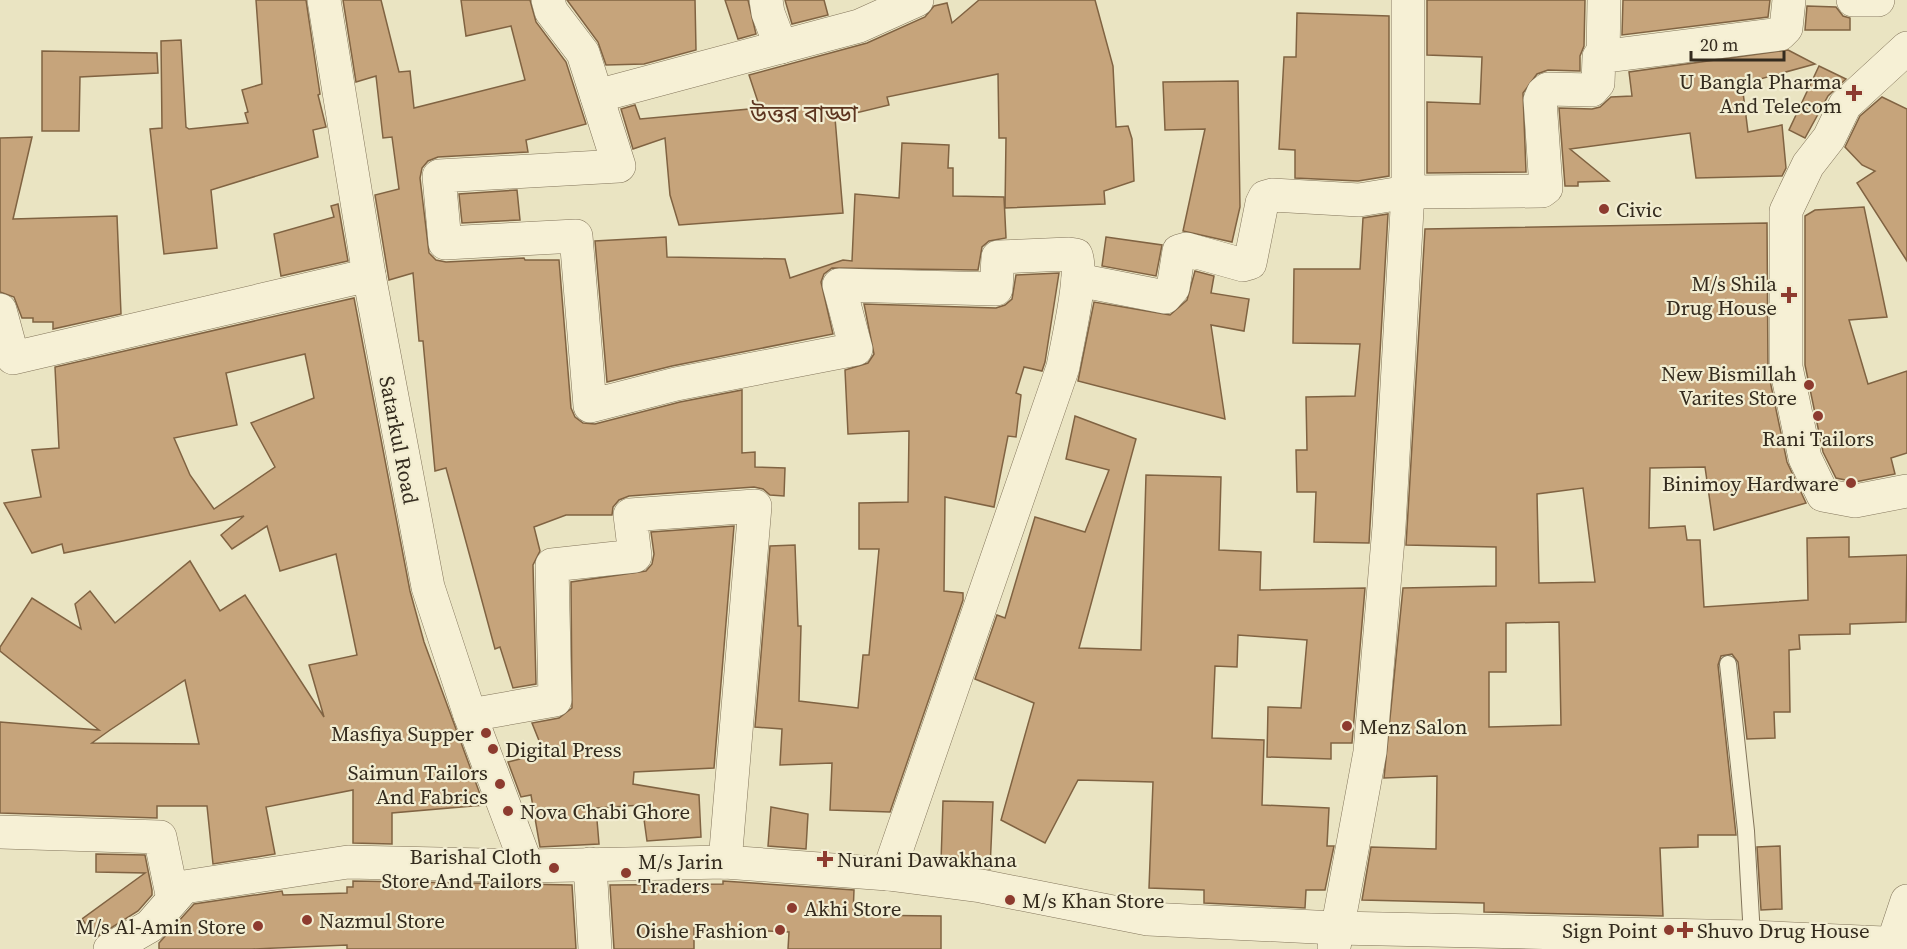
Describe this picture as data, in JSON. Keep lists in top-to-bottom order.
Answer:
{
  "streets": {
    "street": ["Satarkul Road"]
  },
  "districts": ["উত্তর বাড্ডা"],
  "places": {
    "health": [
      "U Bangla Pharma And Telecom",
      "M/s Shila Drug House",
      "Nurani Dawakhana",
      "Shuvo Drug House"
    ],
    "other": [
      "Civic",
      "New Bismillah Varites Store",
      "Rani Tailors",
      "Binimoy Hardware",
      "Menz Salon",
      "Masfiya Supper",
      "Digital Press",
      "Saimun Tailors And Fabrics",
      "Nova Chabi Ghore",
      "Barishal Cloth Store And Tailors",
      "M/s Jarin Traders",
      "M/s Khan Store",
      "Akhi Store",
      "Nazmul Store",
      "M/s Al-Amin Store",
      "Oishe Fashion",
      "Sign Point"
    ]
  },
  "scale_bar": "20 m"
}
